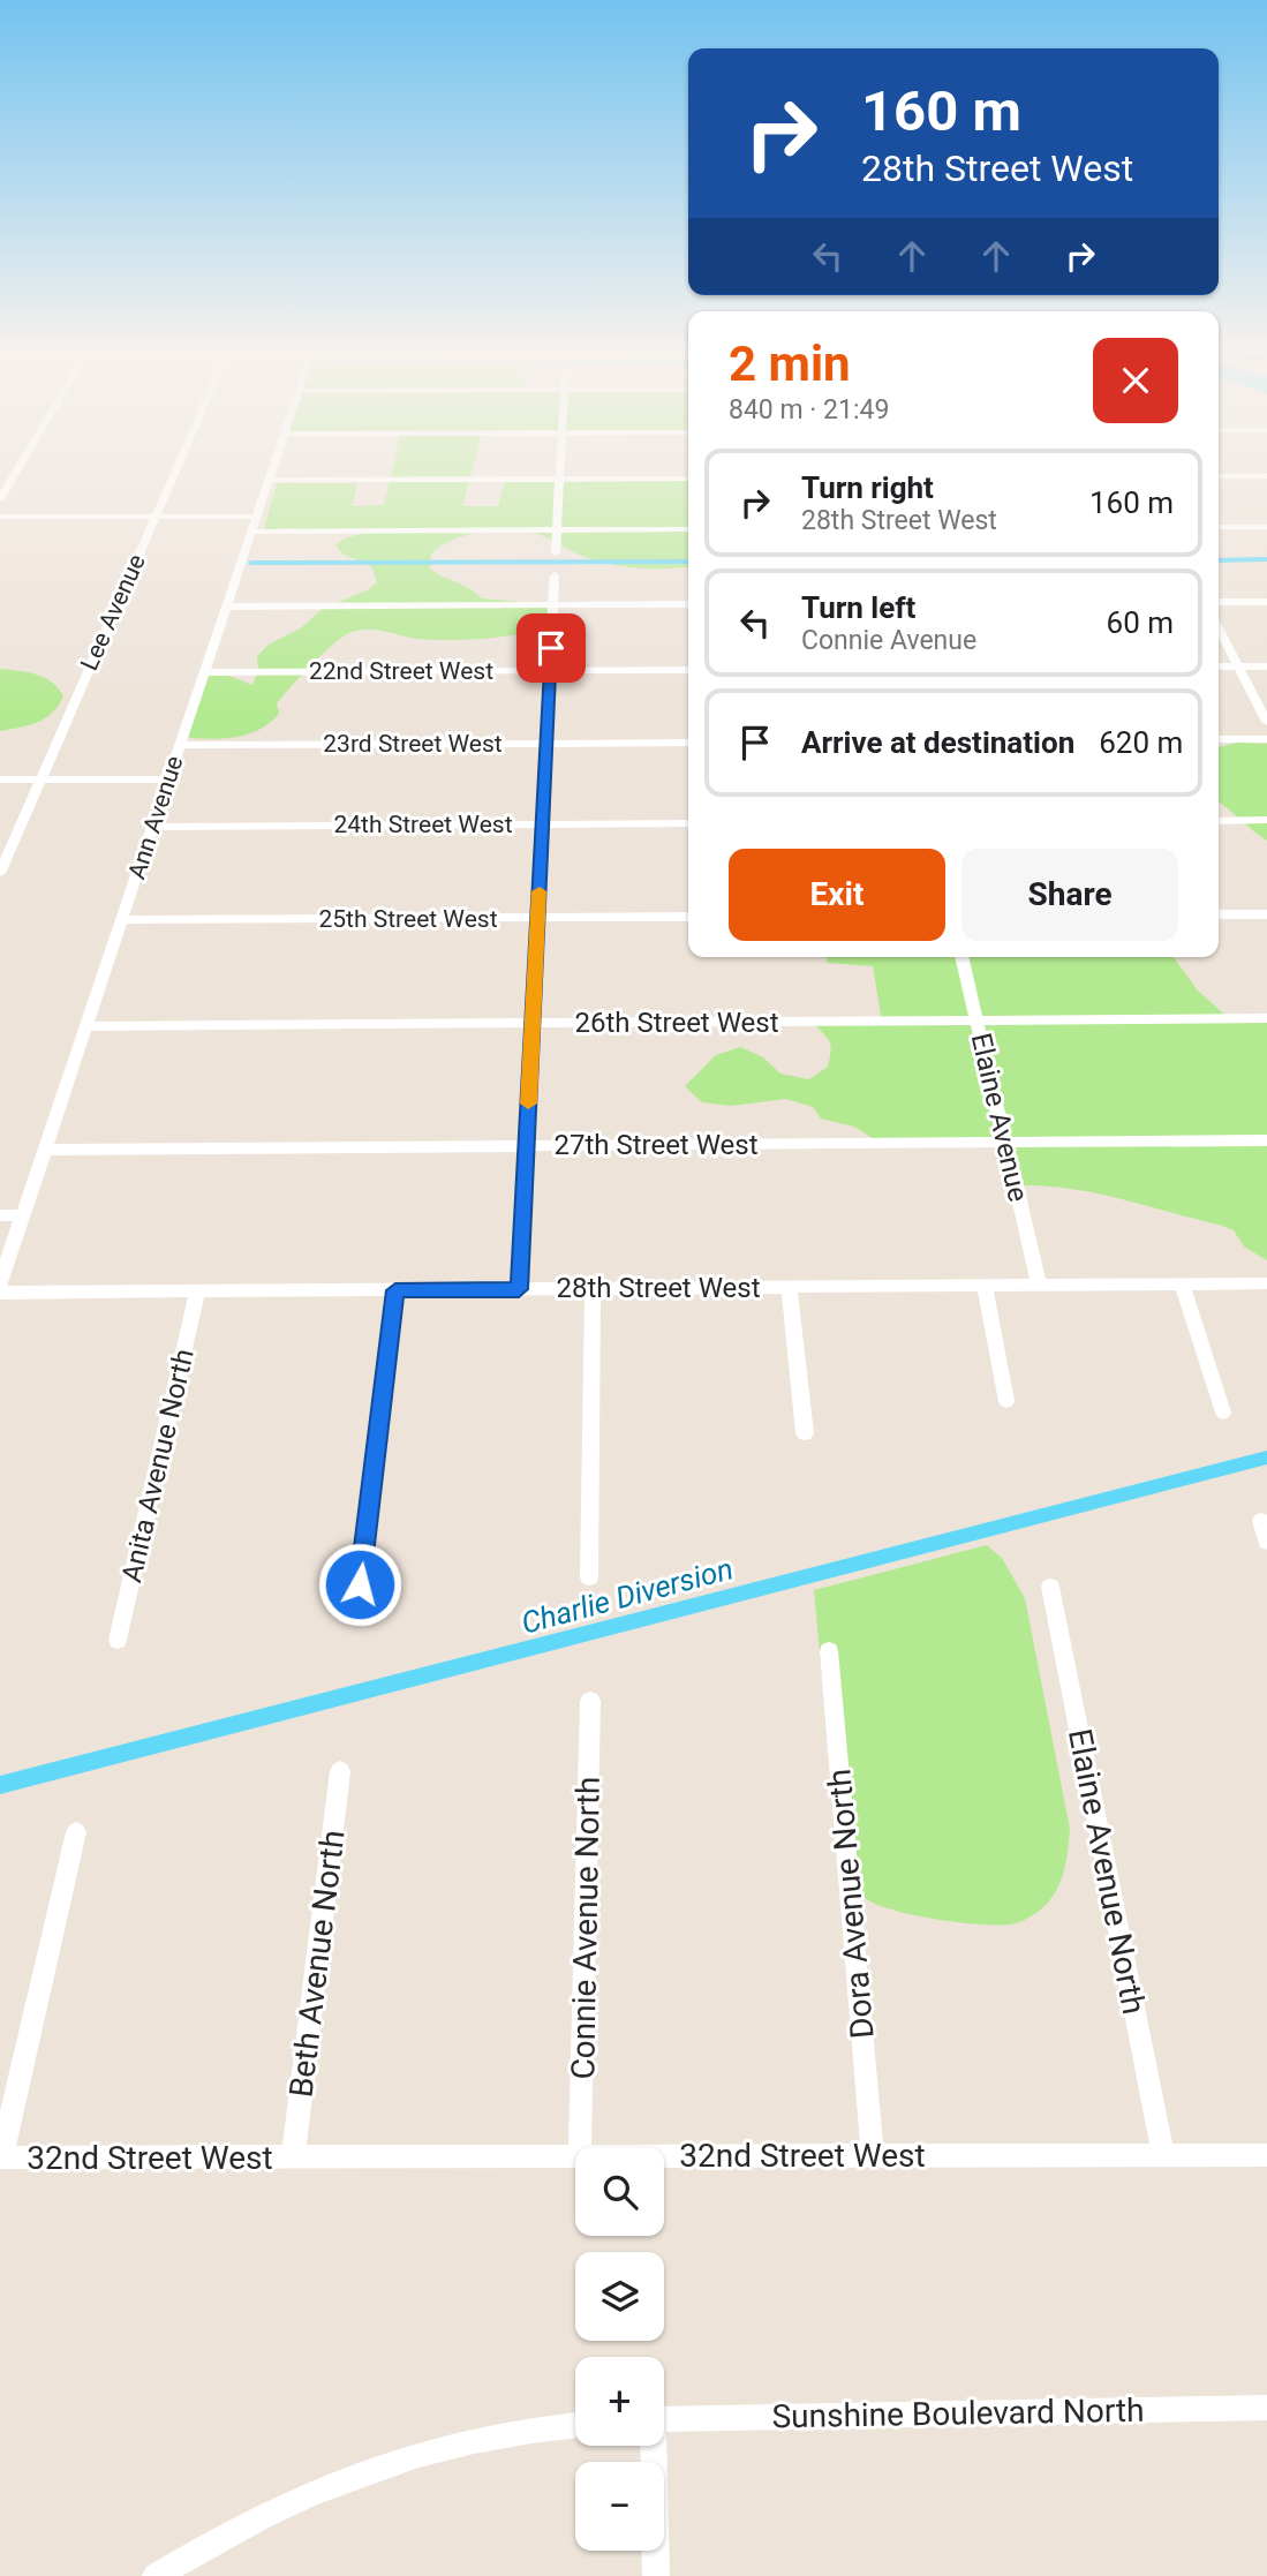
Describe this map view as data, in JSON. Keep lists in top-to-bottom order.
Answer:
{
  "streets": {
    "street": [
      "Lee Avenue",
      "22nd Street West",
      "23rd Street West",
      "Ann Avenue",
      "24th Street West",
      "25th Street West",
      "26th Street West",
      "Elaine Avenue",
      "27th Street West",
      "28th Street West",
      "Anita Avenue North",
      "Elaine Avenue North",
      "Dora Avenue North",
      "Connie Avenue North",
      "Beth Avenue North",
      "32nd Street West",
      "Sunshine Boulevard North"
    ]
  },
  "crossings": [
    ["22nd Street West", "Ann Avenue"],
    ["23rd Street West", "Ann Avenue"],
    ["Ann Avenue", "24th Street West"],
    ["Ann Avenue", "25th Street West"],
    ["Ann Avenue", "26th Street West"],
    ["Ann Avenue", "27th Street West"],
    ["26th Street West", "Elaine Avenue"],
    ["Elaine Avenue", "27th Street West"],
    ["Elaine Avenue", "28th Street West"],
    ["28th Street West", "Anita Avenue North"],
    ["Elaine Avenue North", "32nd Street West"],
    ["Dora Avenue North", "32nd Street West"],
    ["Beth Avenue North", "32nd Street West"]
  ],
  "water": ["Charlie Diversion"],
  "page": {
    "turn": ["160 m", "28th Street West"],
    "heading": ["2 min", "840 m · 21:49"],
    "list": [
      {
        "name": "Turn right",
        "note": "28th Street West",
        "value": "160 m"
      },
      {
        "name": "Turn left",
        "note": "Connie Avenue",
        "value": "60 m"
      },
      {
        "name": "Arrive at destination",
        "value": "620 m"
      }
    ],
    "buttons": ["Exit", "Share"],
    "map_buttons": ["+", "−"]
  }
}
